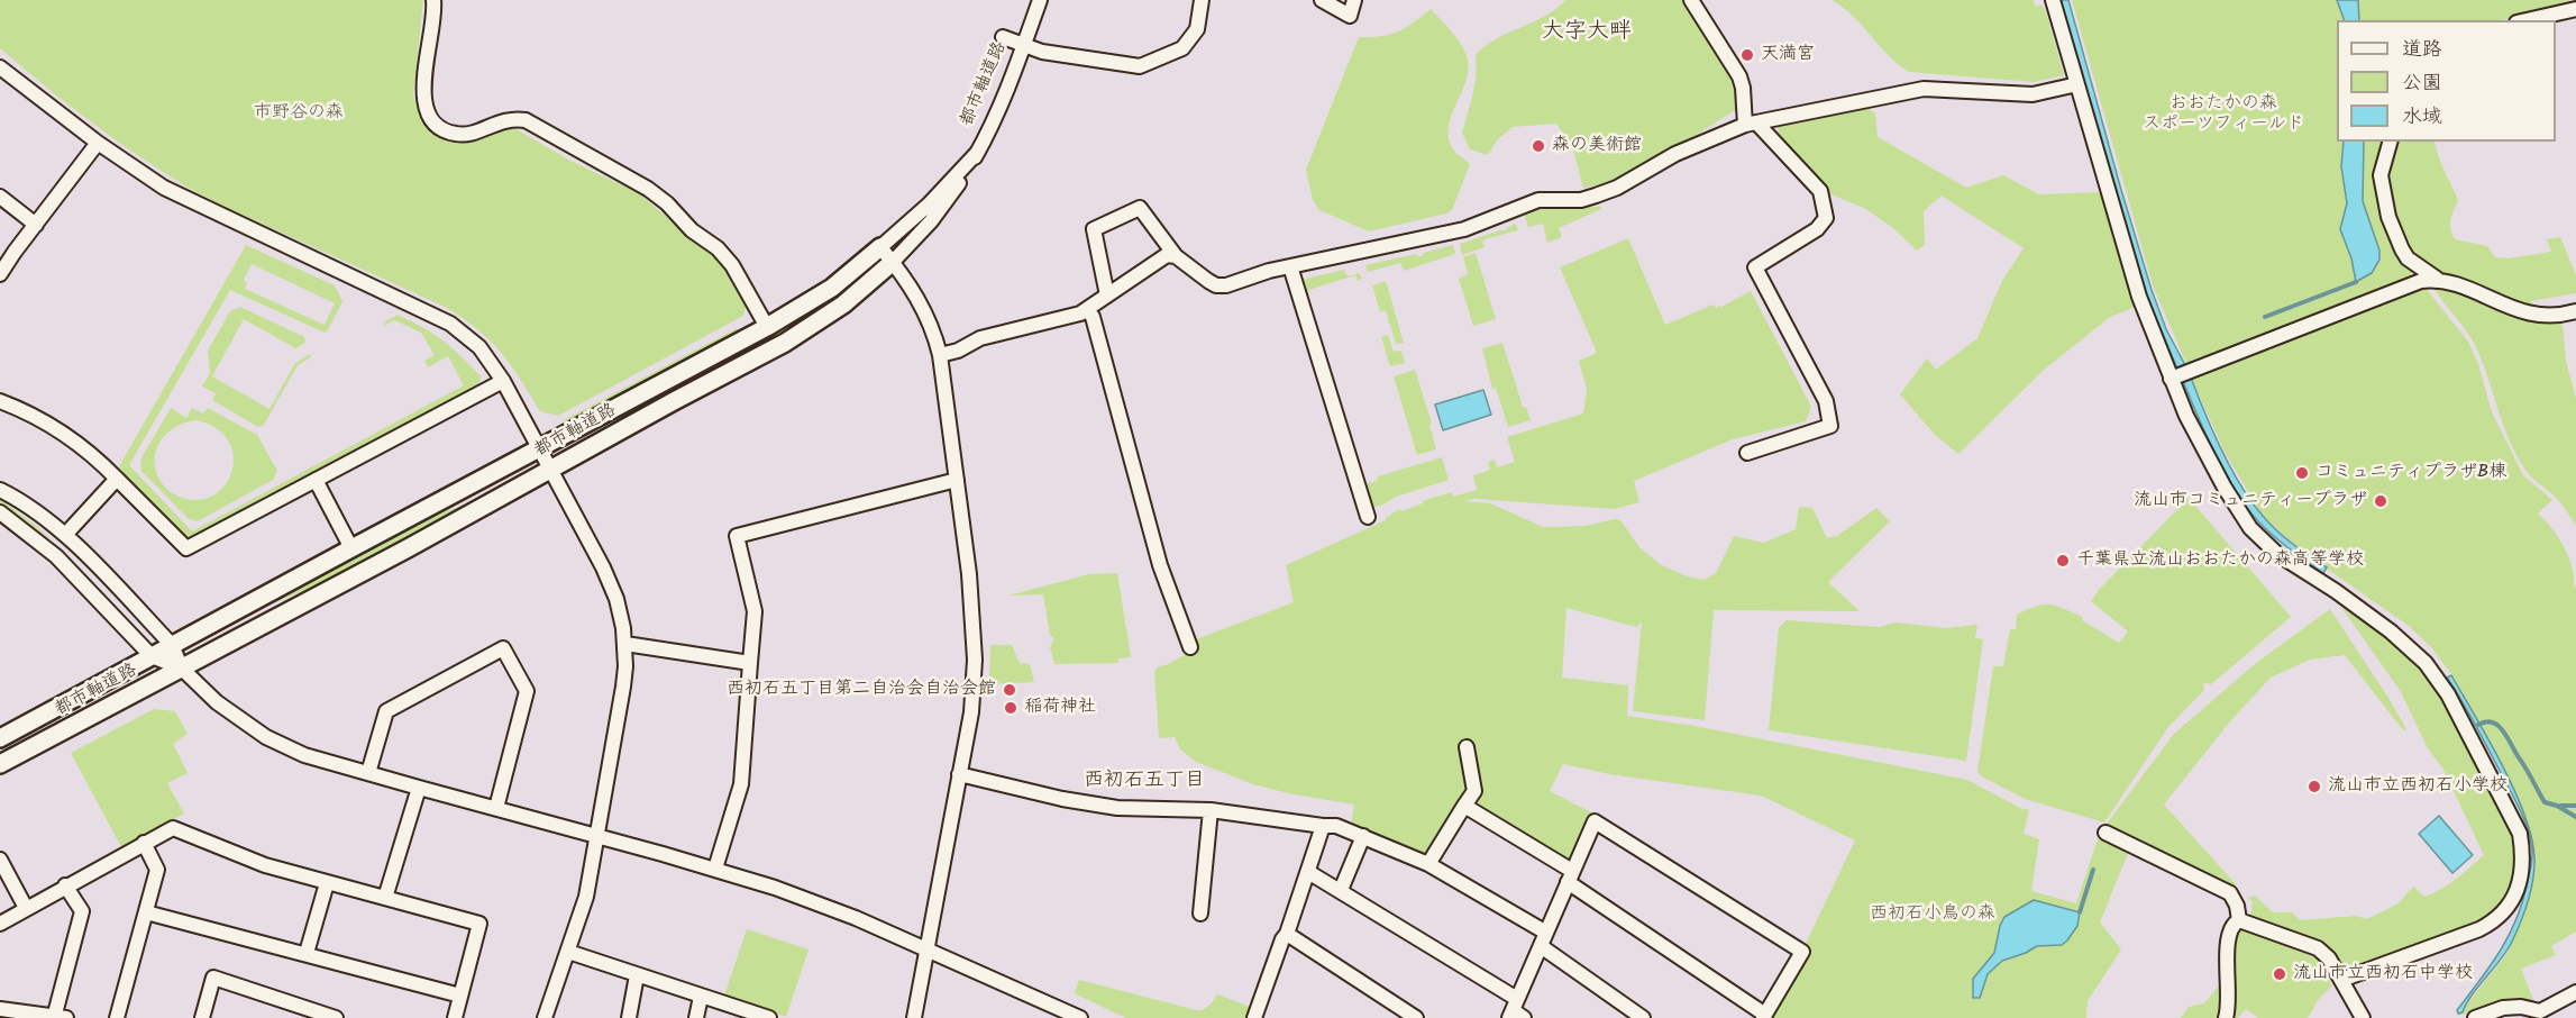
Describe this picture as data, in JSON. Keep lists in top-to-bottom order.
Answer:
{
  "streets": {
    "main road": ["都市軸道路"]
  },
  "districts": ["大字大畔", "西初石五丁目"],
  "parks": ["おおたかの森 スポーツフィールド", "市野谷の森", "西初石小鳥の森"],
  "places": [
    "天満宮",
    "森の美術館",
    "コミュニティプラザB棟",
    "流山市コミュニティープラザ",
    "千葉県立流山おおたかの森高等学校",
    "西初石五丁目第二自治会自治会館",
    "稲荷神社",
    "流山市立西初石小学校",
    "流山市立西初石中学校"
  ],
  "legend": ["道路", "公園", "水域"]
}
